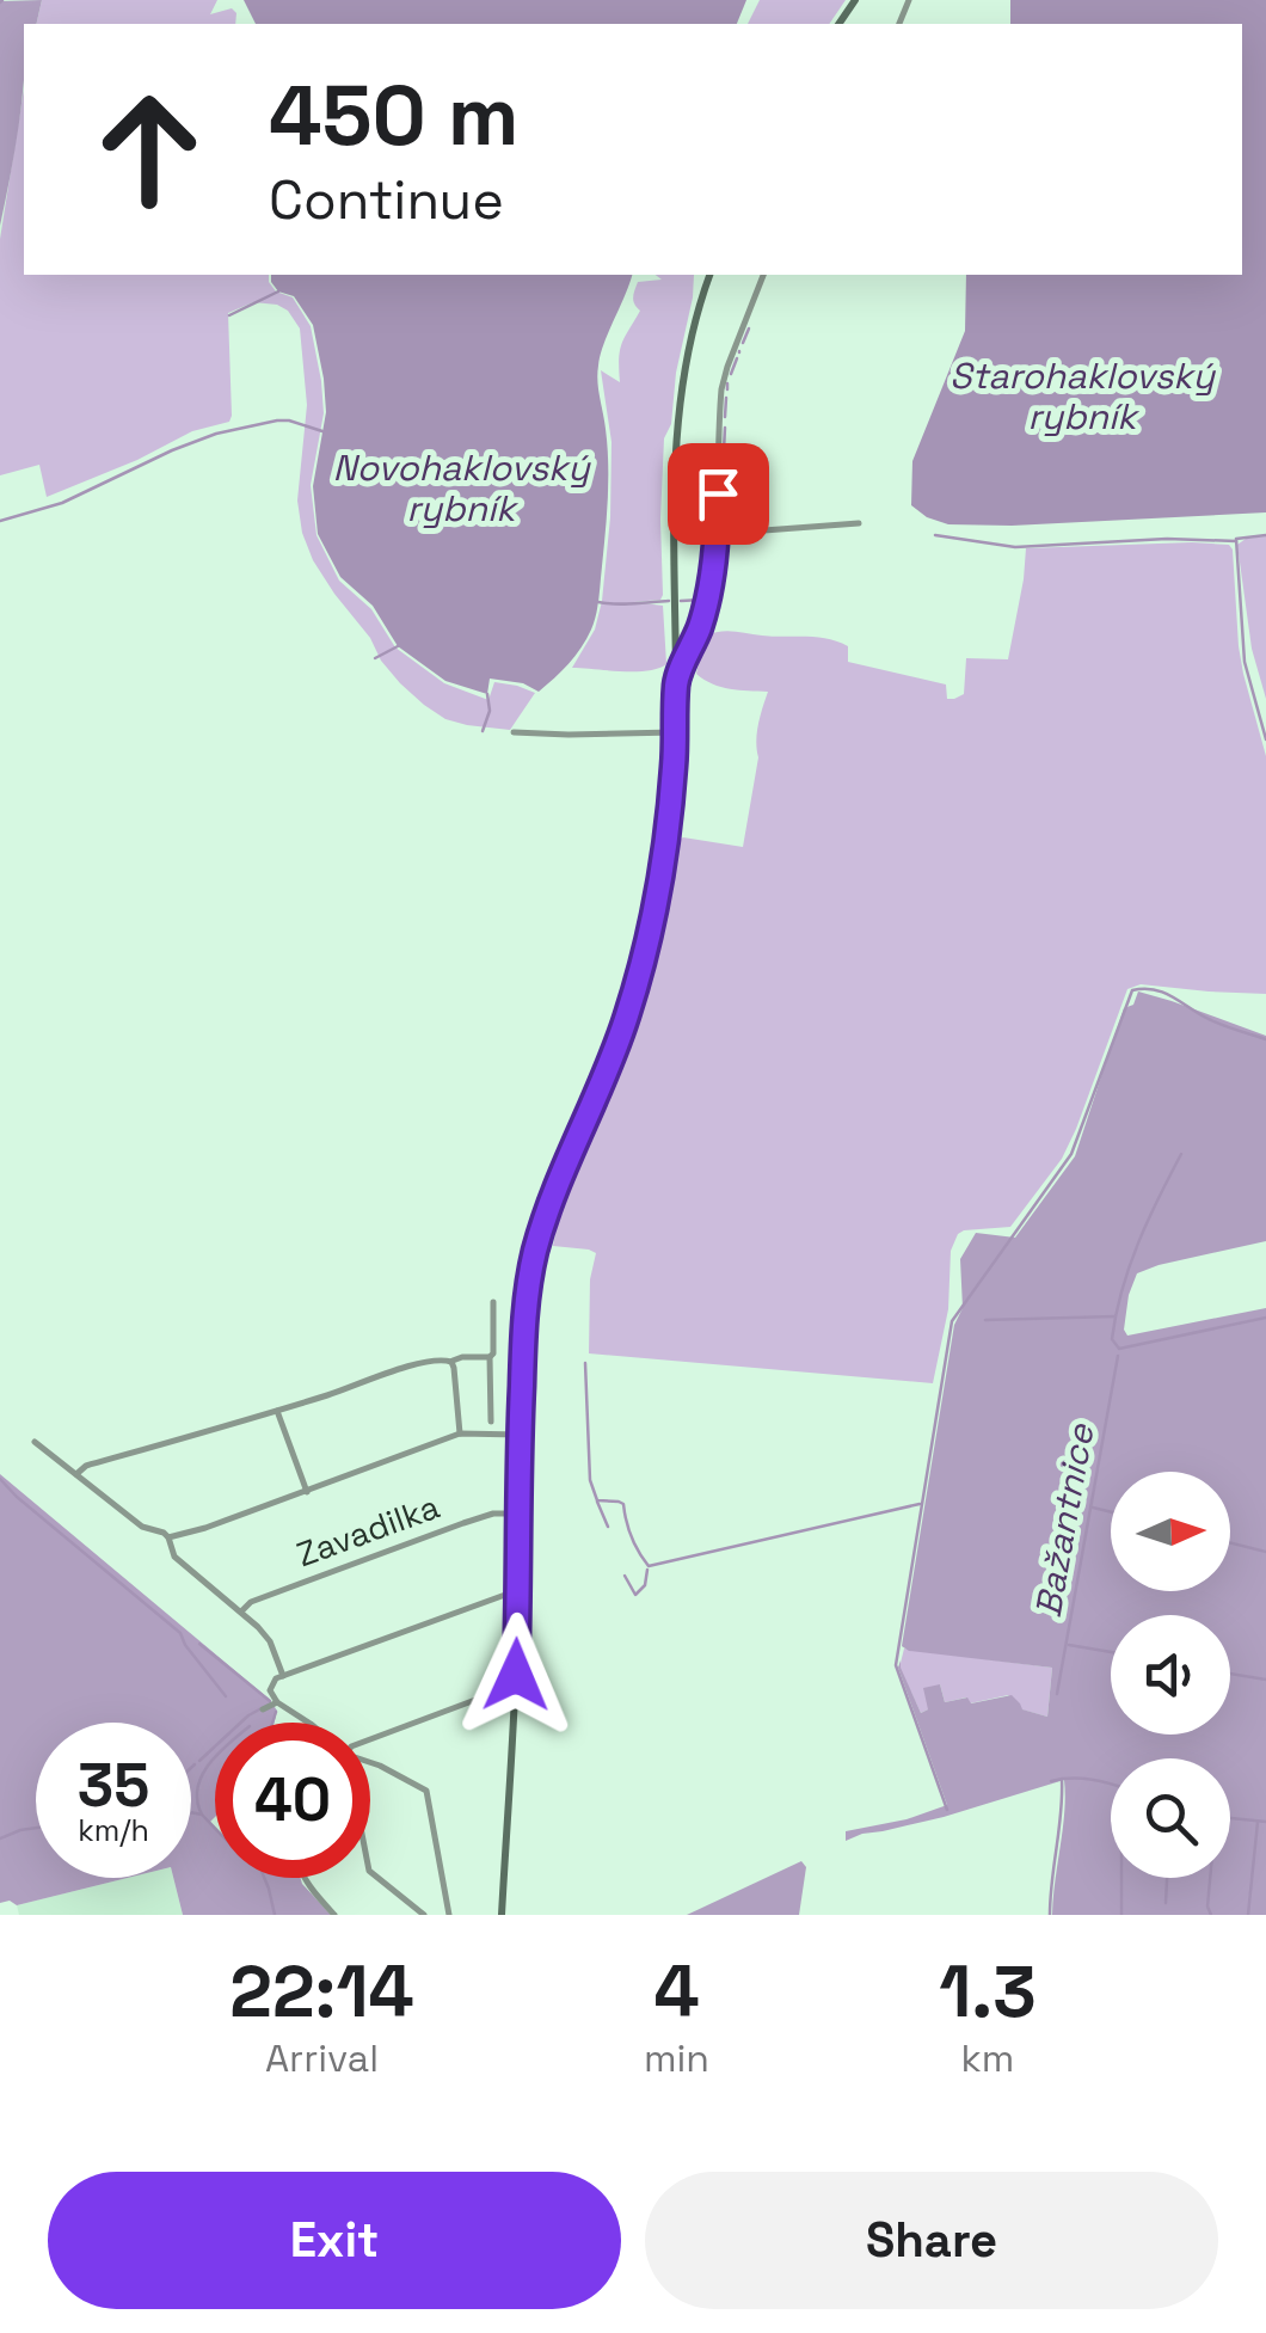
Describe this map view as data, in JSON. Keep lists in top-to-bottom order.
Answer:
{
  "streets": {
    "street": ["Zavadilka"]
  },
  "water": ["Starohaklovský rybník", "Novohaklovský rybník", "Bažantnice"],
  "north": "right",
  "page": {
    "turn": ["450 m", "Continue"],
    "speed": "35 km/h",
    "limit": "40",
    "eta": [
      "22:14",
      "Arrival",
      "4",
      "min",
      "1.3",
      "km"
    ],
    "buttons": ["Exit", "Share"]
  }
}
